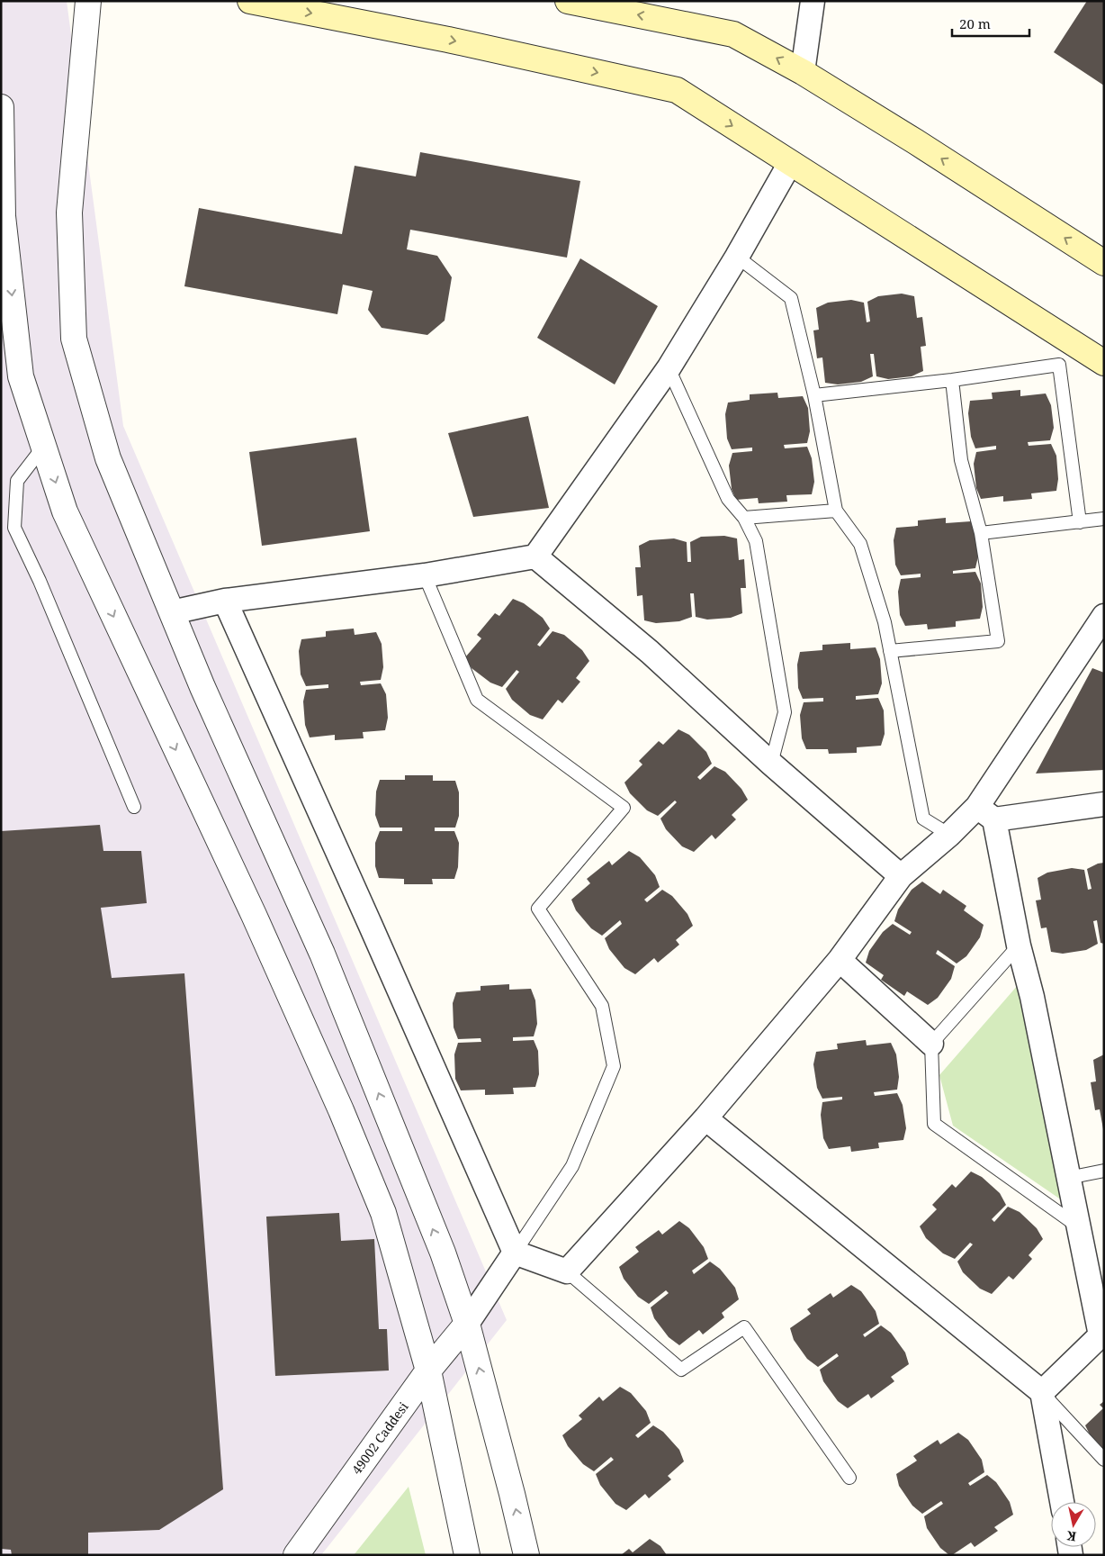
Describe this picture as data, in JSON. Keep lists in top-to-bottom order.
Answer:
{
  "streets": {
    "street": ["49002 Caddesi"]
  },
  "scale_bar": "20 m",
  "north": "bottom"
}
